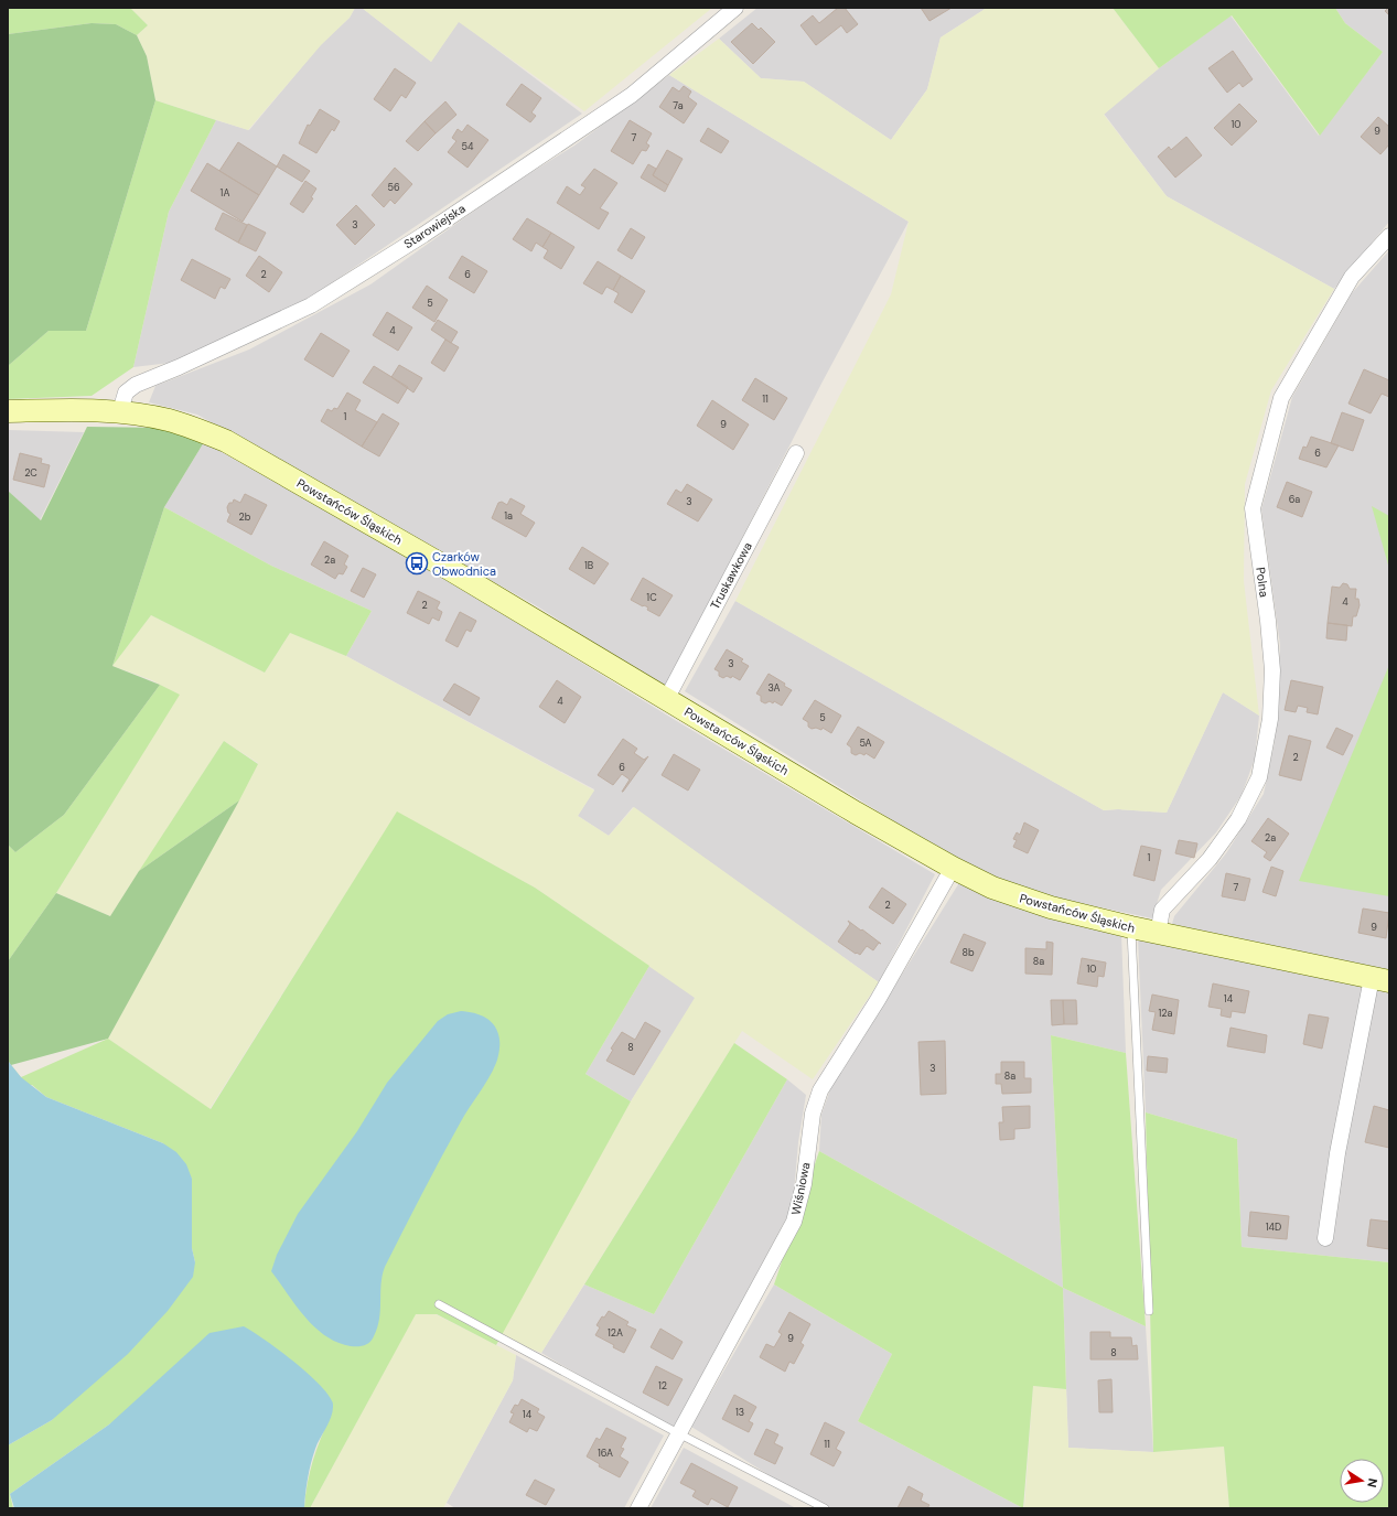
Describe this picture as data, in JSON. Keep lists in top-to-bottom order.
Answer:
{
  "streets": {
    "street": [
      "Starowiejska",
      "Powstańców Śląskich",
      "Truskawkowa",
      "Polna",
      "Wiśniowa"
    ]
  },
  "crossings": [
    ["Starowiejska", "Powstańców Śląskich"],
    ["Powstańców Śląskich", "Truskawkowa"],
    ["Powstańców Śląskich", "Polna"],
    ["Powstańców Śląskich", "Wiśniowa"]
  ],
  "places": {
    "bus stop": ["Czarków Obwodnica"]
  },
  "house_numbers": [
    "7a",
    "10",
    "9",
    "7",
    "54",
    "56",
    "1A",
    "3",
    "2",
    "6",
    "5",
    "4",
    "11",
    "1",
    "9",
    "6",
    "2C",
    "6a",
    "3",
    "1a",
    "2b",
    "2a",
    "1B",
    "1C",
    "4",
    "2",
    "3",
    "3A",
    "4",
    "5",
    "5A",
    "2",
    "6",
    "2a",
    "1",
    "7",
    "2",
    "9",
    "8b",
    "8a",
    "10",
    "14",
    "12a",
    "8",
    "3",
    "8a",
    "14D",
    "12A",
    "9",
    "8",
    "12",
    "13",
    "14",
    "11",
    "16A"
  ],
  "north": "right"
}
